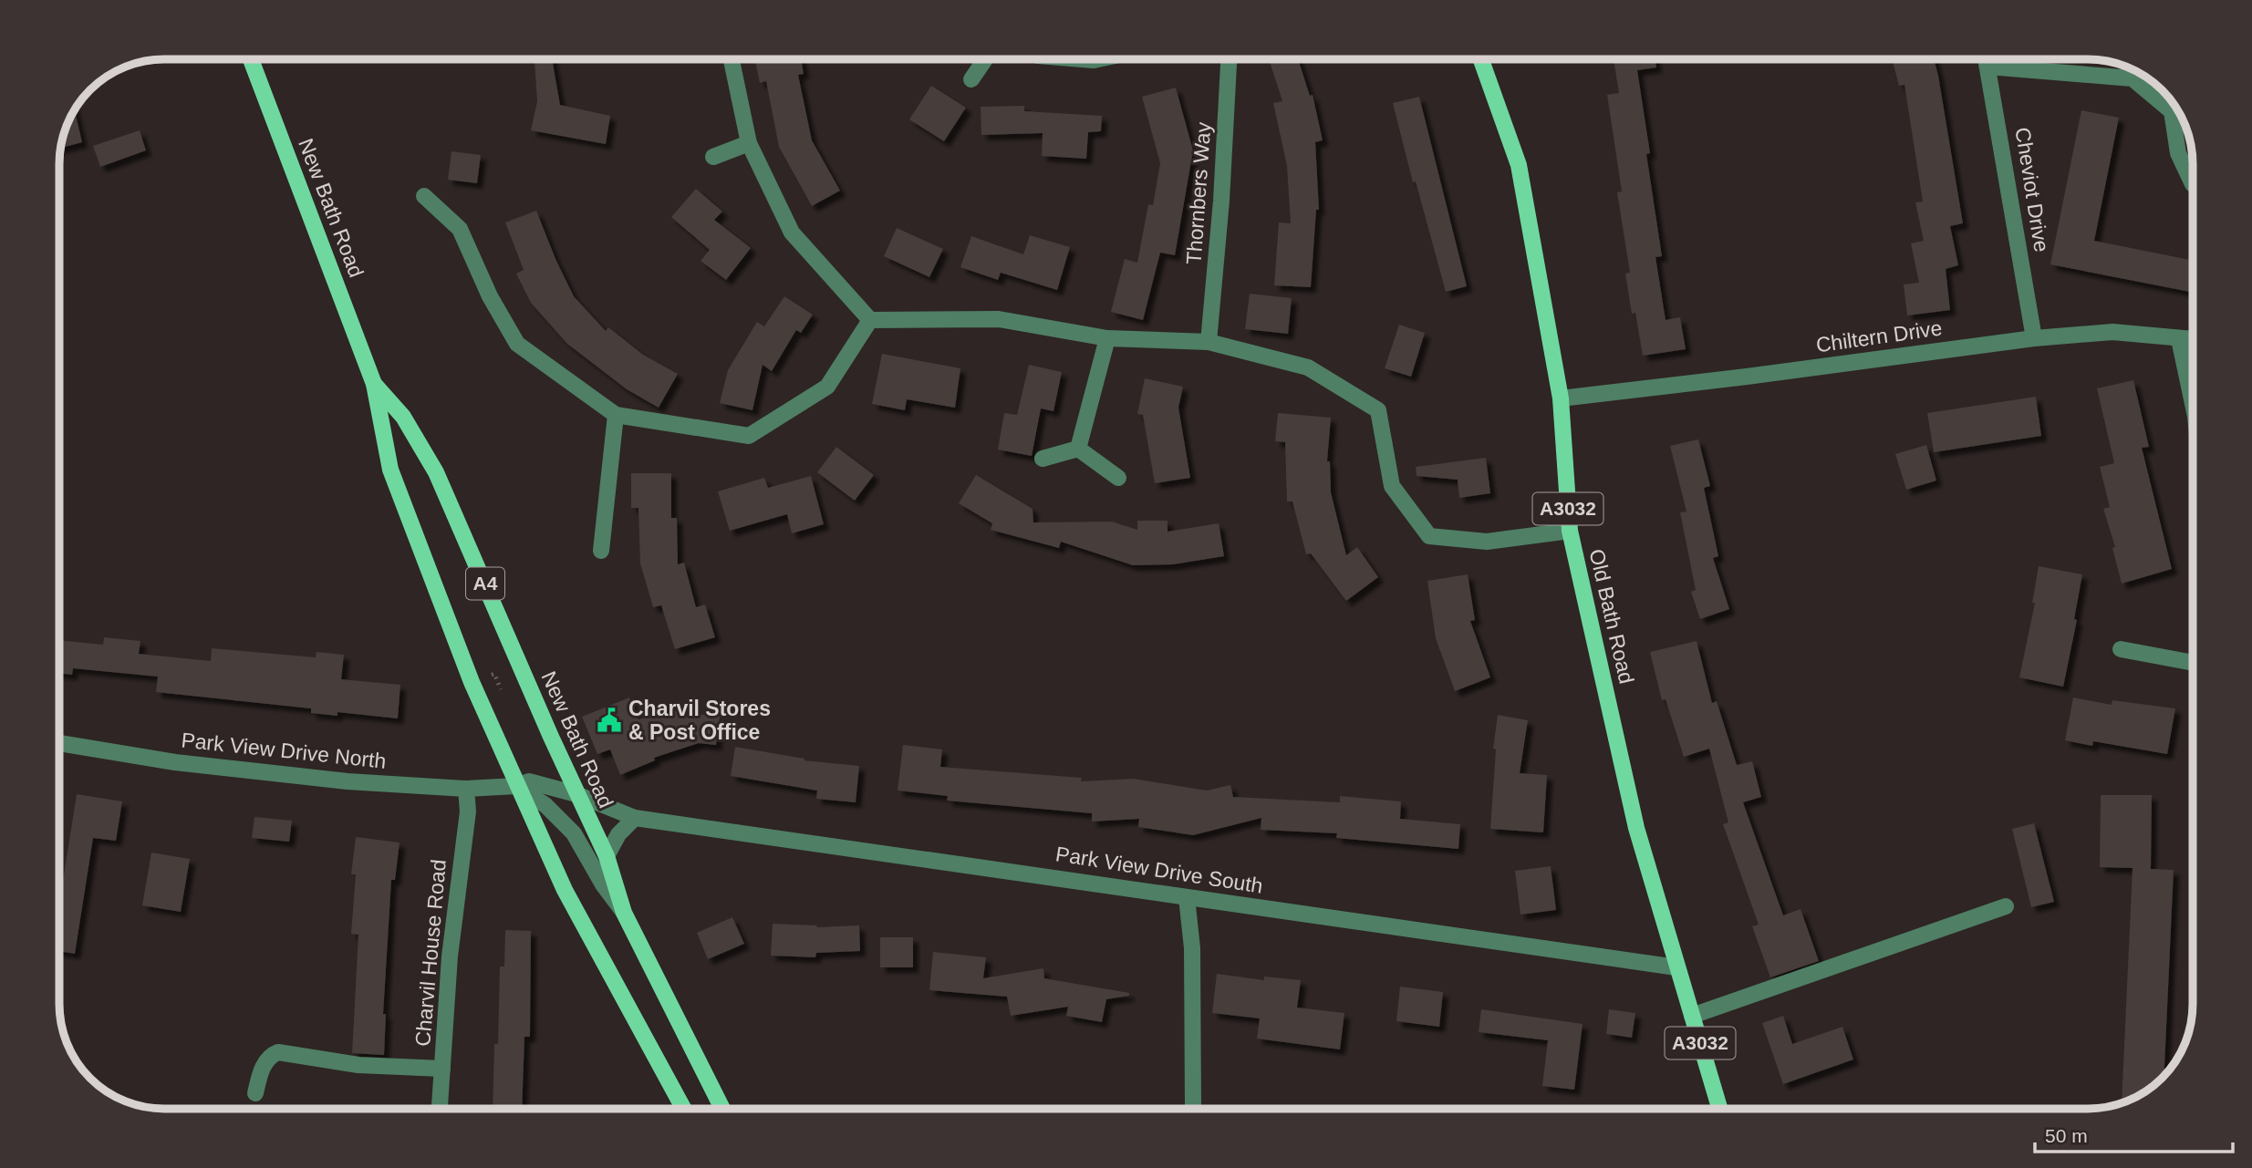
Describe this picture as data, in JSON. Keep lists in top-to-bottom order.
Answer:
{
  "streets": {
    "main road": [
      "New Bath Road",
      "A3032",
      "A4",
      "Old Bath Road"
    ],
    "street": [
      "Cheviot Drive",
      "Thornbers Way",
      "Chiltern Drive",
      "Park View Drive North",
      "Park View Drive South",
      "Charvil House Road"
    ]
  },
  "crossings": [
    ["Cheviot Drive", "Chiltern Drive"],
    ["New Bath Road", "Park View Drive North"],
    ["New Bath Road", "Park View Drive South"],
    ["Chiltern Drive", "Old Bath Road"],
    ["A3032", "Old Bath Road"],
    ["A3032", "Park View Drive South"],
    ["Old Bath Road", "Park View Drive South"],
    ["Park View Drive North", "Park View Drive South"],
    ["Park View Drive North", "Charvil House Road"]
  ],
  "places": {
    "public building": ["Charvil Stores & Post Office"]
  },
  "scale_bar": "50 m"
}
